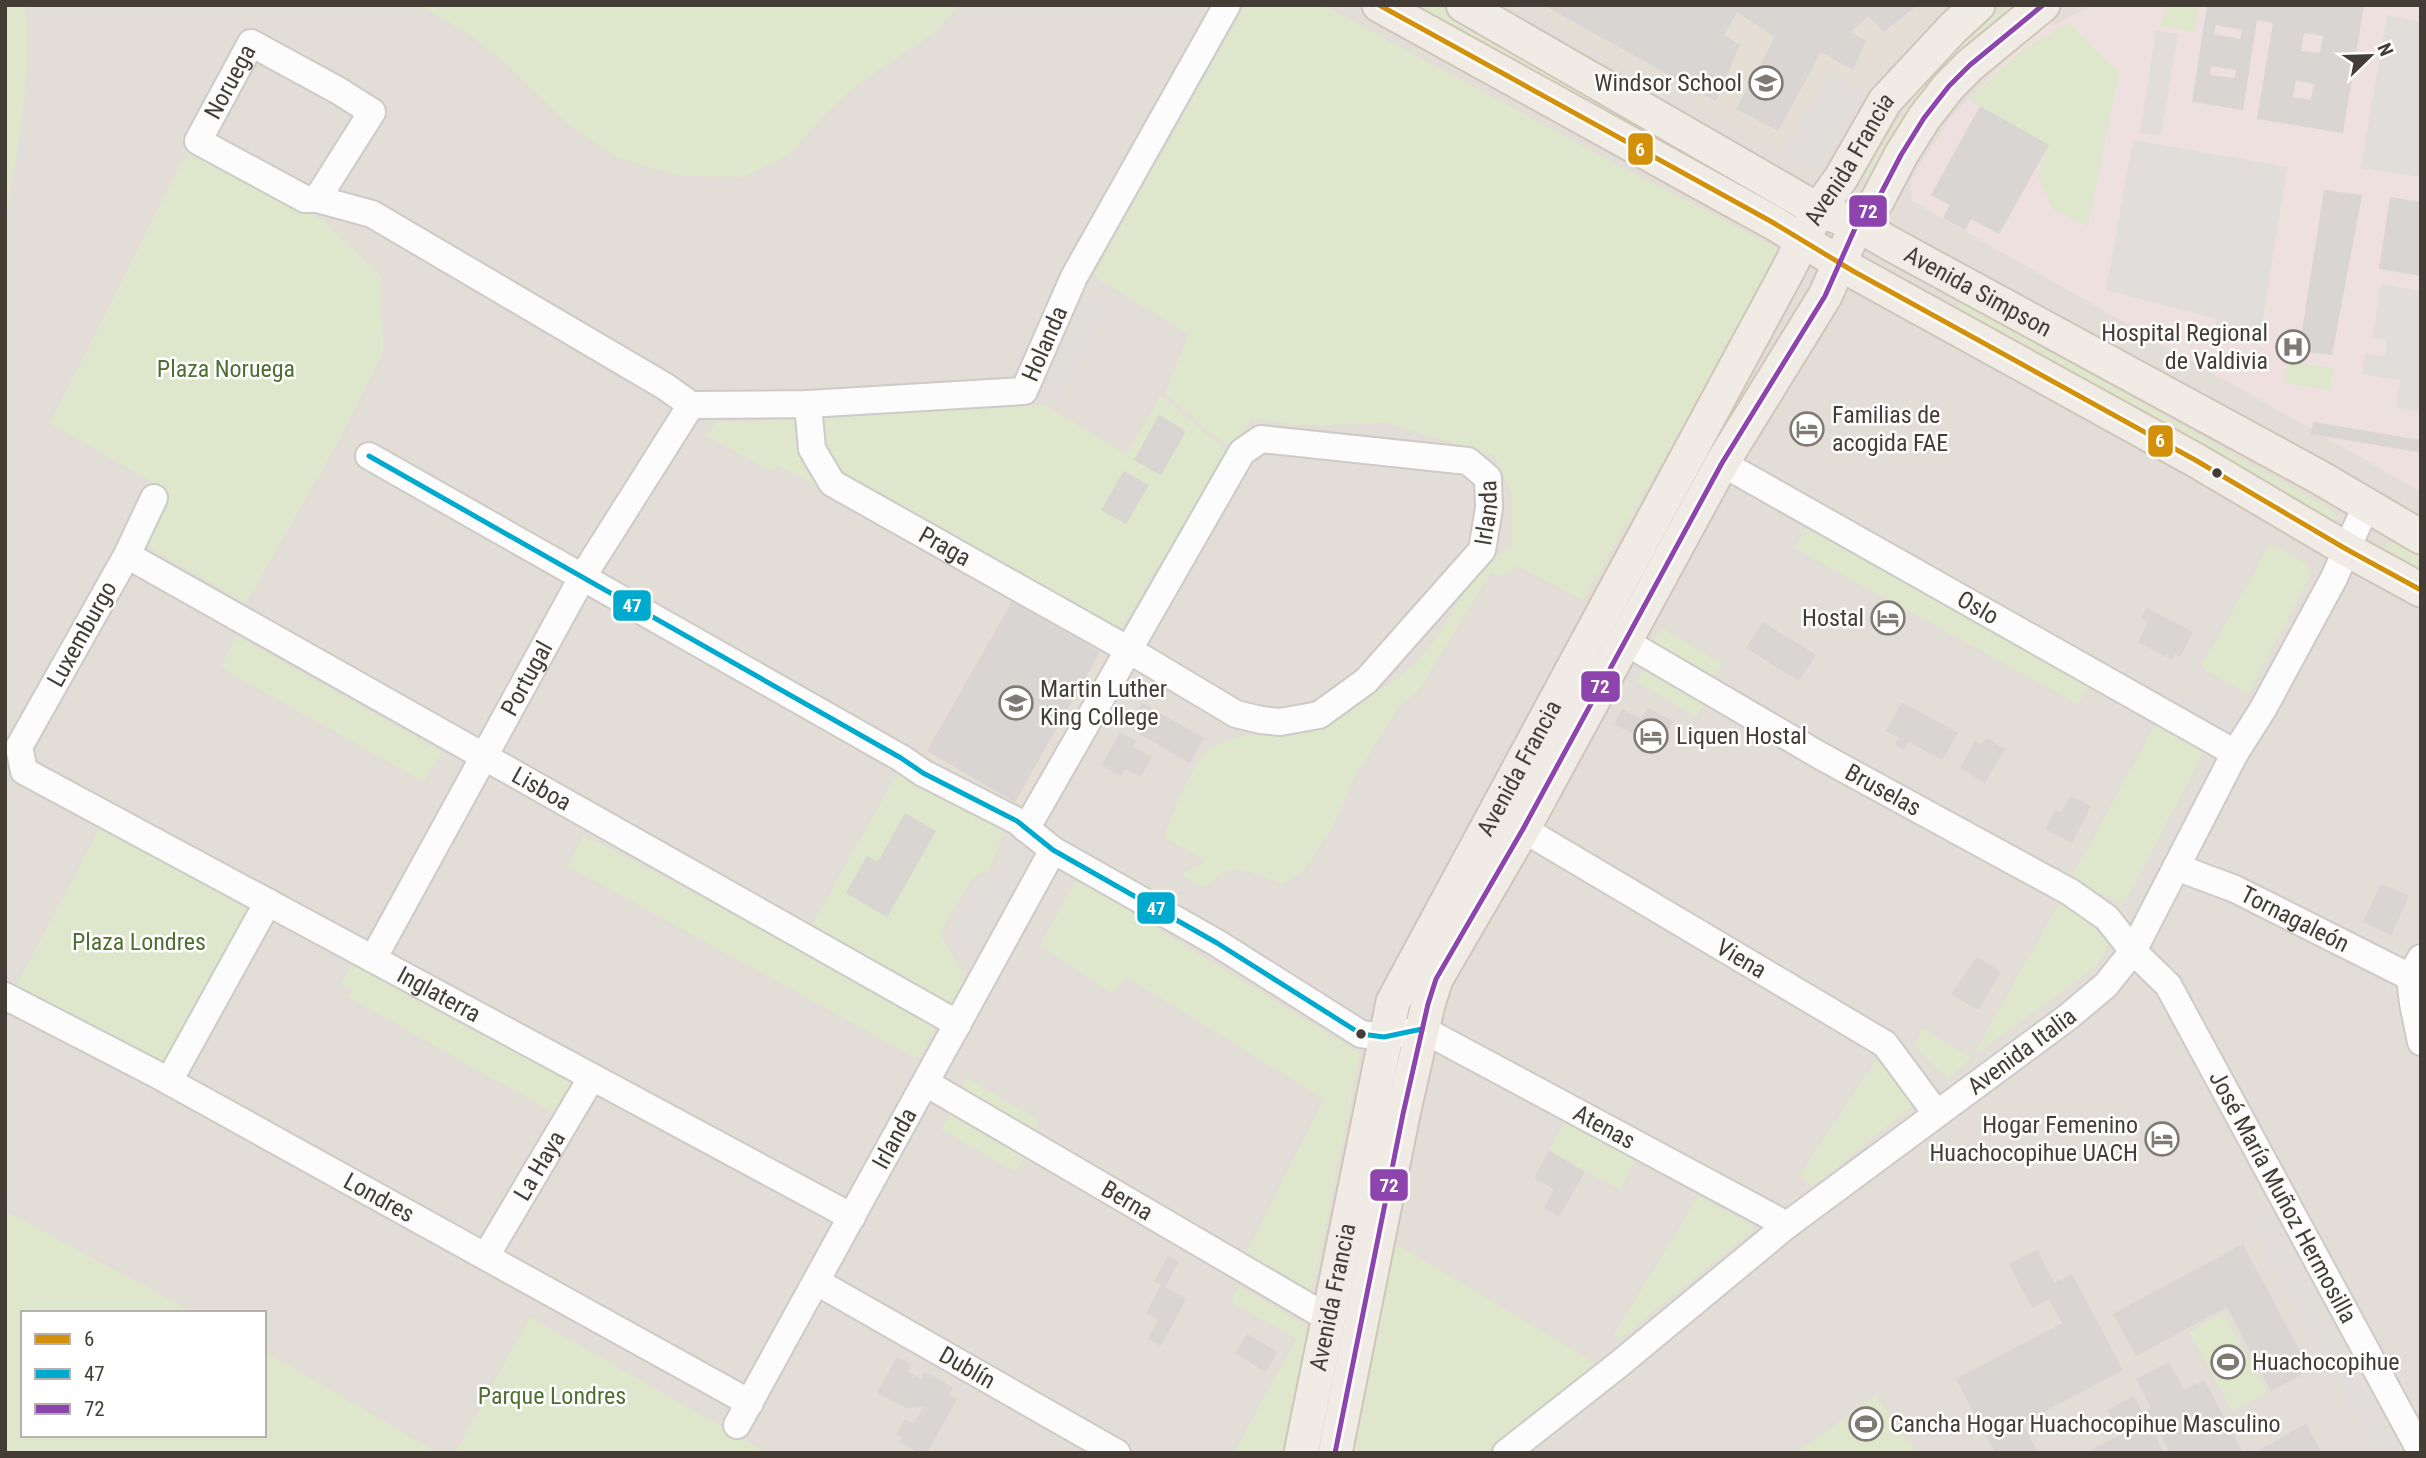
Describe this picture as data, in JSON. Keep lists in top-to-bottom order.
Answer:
{
  "streets": {
    "main road": ["Avenida Francia", "Avenida Simpson"],
    "street": [
      "Noruega",
      "Holanda",
      "Irlanda",
      "Praga",
      "Oslo",
      "Luxemburgo",
      "Portugal",
      "Lisboa",
      "Bruselas",
      "Tornagaleón",
      "Viena",
      "Inglaterra",
      "Avenida Italia",
      "Atenas",
      "La Haya",
      "Londres",
      "José María Muñoz Hermosilla",
      "Berna",
      "Dublín"
    ]
  },
  "crossings": [
    ["Noruega", "Holanda"],
    ["Noruega", "Portugal"],
    ["Avenida Francia", "Avenida Simpson"],
    ["Avenida Francia", "Oslo"],
    ["Avenida Francia", "Bruselas"],
    ["Avenida Francia", "Viena"],
    ["Avenida Francia", "Atenas"],
    ["Avenida Francia", "Berna"],
    ["Avenida Simpson", "Avenida Italia"],
    ["Holanda", "Praga"],
    ["Holanda", "Portugal"],
    ["Irlanda", "Praga"],
    ["Irlanda", "Lisboa"],
    ["Irlanda", "Inglaterra"],
    ["Irlanda", "Londres"],
    ["Irlanda", "Berna"],
    ["Irlanda", "Dublín"],
    ["Oslo", "Avenida Italia"],
    ["Luxemburgo", "Lisboa"],
    ["Luxemburgo", "Inglaterra"],
    ["Portugal", "Lisboa"],
    ["Portugal", "Inglaterra"],
    ["Bruselas", "Avenida Italia"],
    ["Bruselas", "José María Muñoz Hermosilla"],
    ["Tornagaleón", "Avenida Italia"],
    ["Viena", "Avenida Italia"],
    ["Inglaterra", "La Haya"],
    ["Avenida Italia", "Atenas"],
    ["Avenida Italia", "José María Muñoz Hermosilla"],
    ["La Haya", "Londres"]
  ],
  "parks": ["Plaza Noruega", "Plaza Londres", "Parque Londres"],
  "places": {
    "school or university": ["Windsor School", "Martin Luther King College"],
    "hospital": ["Hospital Regional de Valdivia"],
    "hotel": [
      "Familias de acogida FAE",
      "Hostal",
      "Liquen Hostal",
      "Hogar Femenino Huachocopihue UACH"
    ],
    "sports": ["Huachocopihue", "Cancha Hogar Huachocopihue Masculino"]
  },
  "lines": ["transit line 6", "transit line 72", "transit line 47"],
  "legend": ["6", "47", "72"],
  "north": "top right"
}
